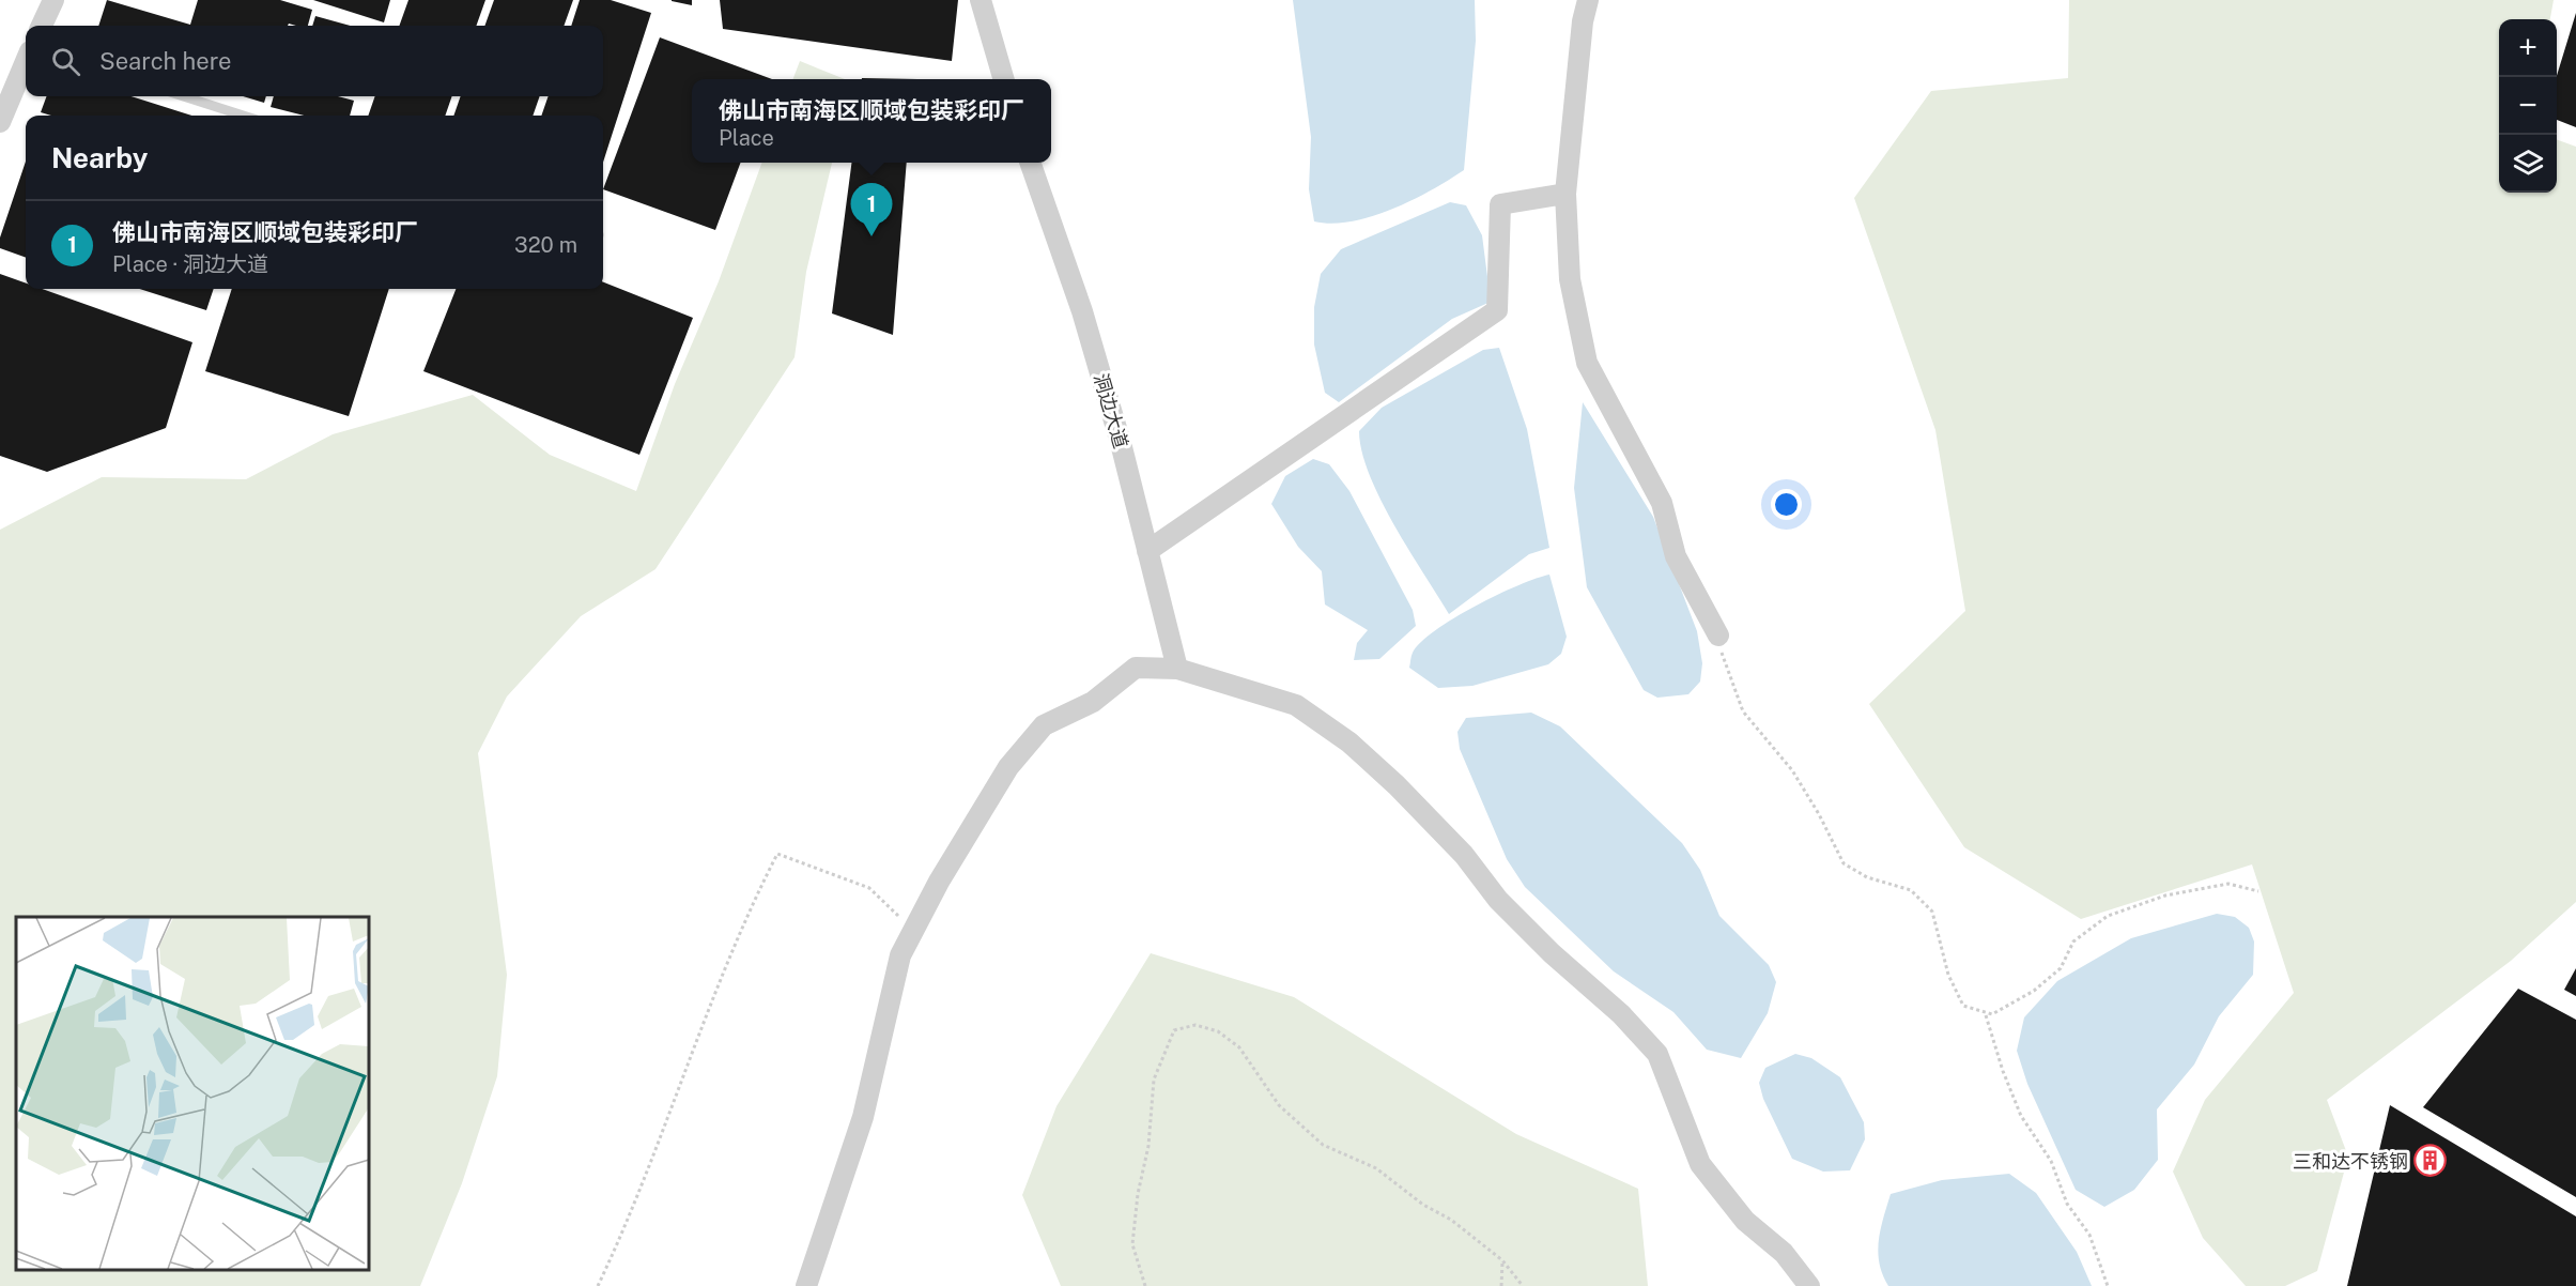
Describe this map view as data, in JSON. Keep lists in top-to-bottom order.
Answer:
{
  "streets": {
    "street": ["洞边大道"]
  },
  "places": {
    "building": ["三和达不锈钢"]
  },
  "page": {
    "map_buttons": ["+", "−"],
    "search": "Search here",
    "popup": ["佛山市南海区顺域包装彩印厂", "Place"],
    "heading": "Nearby",
    "pins": "1",
    "list": [
      {
        "mark": "1",
        "name": "佛山市南海区顺域包装彩印厂",
        "note": "Place · 洞边大道",
        "value": "320 m"
      }
    ]
  }
}
